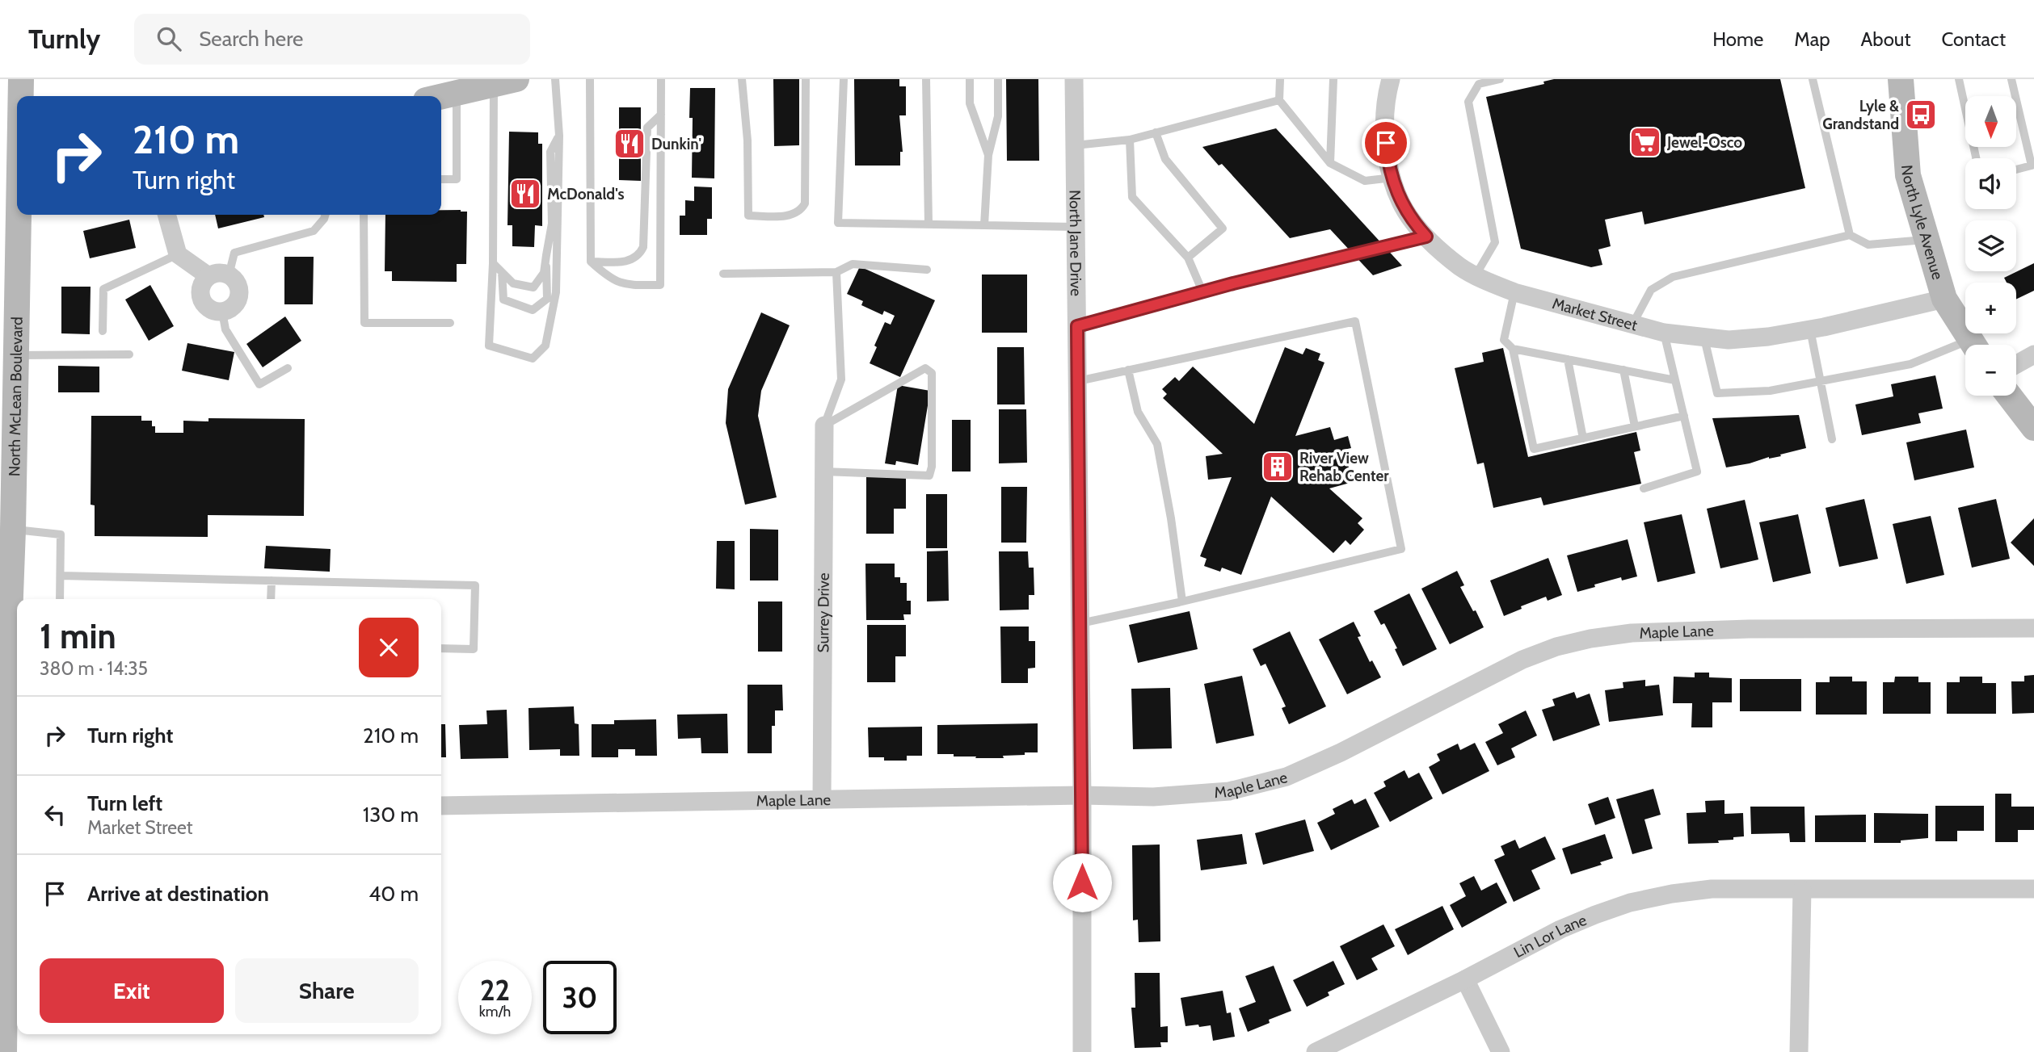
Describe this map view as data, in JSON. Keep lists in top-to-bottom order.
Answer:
{
  "streets": {
    "main road": ["North Lyle Avenue", "North McLean Boulevard"],
    "street": [
      "North Jane Drive",
      "Market Street",
      "Surrey Drive",
      "Maple Lane",
      "Lin Lor Lane"
    ]
  },
  "crossings": [
    ["North Lyle Avenue", "Market Street"],
    ["North Jane Drive", "Maple Lane"],
    ["Surrey Drive", "Maple Lane"]
  ],
  "places": {
    "bus stop": ["Lyle & Grandstand"],
    "supermarket": ["Jewel-Osco"],
    "restaurant": ["Dunkin'", "McDonald's"],
    "building": ["River View Rehab Center"]
  },
  "north": "bottom",
  "page": {
    "header": "Turnly",
    "search": "Search here",
    "nav": [
      "Home",
      "Map",
      "About",
      "Contact"
    ],
    "map_buttons": ["+", "−"],
    "turn": ["210 m", "Turn right"],
    "heading": ["1 min", "380 m · 14:35"],
    "list": [
      {
        "name": "Turn right",
        "value": "210 m"
      },
      {
        "name": "Turn left",
        "note": "Market Street",
        "value": "130 m"
      },
      {
        "name": "Arrive at destination",
        "value": "40 m"
      }
    ],
    "buttons": ["Exit", "Share"],
    "speed": "22 km/h",
    "limit": "30"
  }
}
